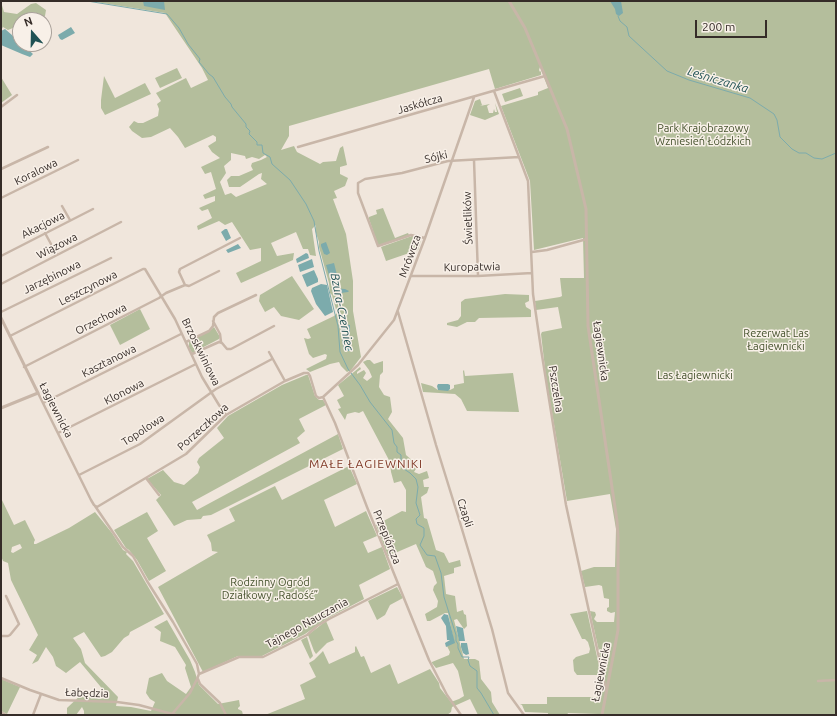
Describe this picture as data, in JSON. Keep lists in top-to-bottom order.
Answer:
{
  "streets": {
    "street": [
      "Jaskółcza",
      "Sójki",
      "Koralowa",
      "Świetlików",
      "Akacjowa",
      "Wiązowa",
      "Mrówcza",
      "Kuropatwia",
      "Jarzębinowa",
      "Leszczynowa",
      "Orzechowa",
      "Łagiewnicka",
      "Brzoskwiniowa",
      "Kasztanowa",
      "Pszczelna",
      "Klonowa",
      "Porzeczkowa",
      "Topolowa",
      "Czapli",
      "Przepiórcza",
      "Tajnego Nauczania",
      "Łabędzia"
    ]
  },
  "crossings": [
    ["Jaskółcza", "Mrówcza"],
    ["Jaskółcza", "Łagiewnicka"],
    ["Jaskółcza", "Pszczelna"],
    ["Sójki", "Świetlików"],
    ["Sójki", "Mrówcza"],
    ["Sójki", "Pszczelna"],
    ["Świetlików", "Kuropatwia"],
    ["Mrówcza", "Kuropatwia"],
    ["Mrówcza", "Czapli"],
    ["Mrówcza", "Przepiórcza"],
    ["Kuropatwia", "Pszczelna"],
    ["Leszczynowa", "Orzechowa"],
    ["Leszczynowa", "Łagiewnicka"],
    ["Leszczynowa", "Brzoskwiniowa"],
    ["Orzechowa", "Łagiewnicka"],
    ["Orzechowa", "Brzoskwiniowa"],
    ["Łagiewnicka", "Kasztanowa"],
    ["Łagiewnicka", "Pszczelna"],
    ["Łagiewnicka", "Klonowa"],
    ["Łagiewnicka", "Porzeczkowa"],
    ["Łagiewnicka", "Topolowa"],
    ["Łagiewnicka", "Tajnego Nauczania"],
    ["Brzoskwiniowa", "Kasztanowa"],
    ["Brzoskwiniowa", "Klonowa"],
    ["Brzoskwiniowa", "Porzeczkowa"],
    ["Brzoskwiniowa", "Topolowa"],
    ["Porzeczkowa", "Przepiórcza"],
    ["Przepiórcza", "Tajnego Nauczania"]
  ],
  "districts": ["MAŁE ŁAGIEWNIKI"],
  "water": ["Leśniczanka", "Bzura-Czerniec"],
  "parks": [
    "Park Krajobrazowy Wzniesień Łódzkich",
    "Rezerwat Las Łagiewnicki",
    "Las Łagiewnicki",
    "Rodzinny Ogród Działkowy „Radość”"
  ],
  "scale_bar": "200 m",
  "north": "top"
}
